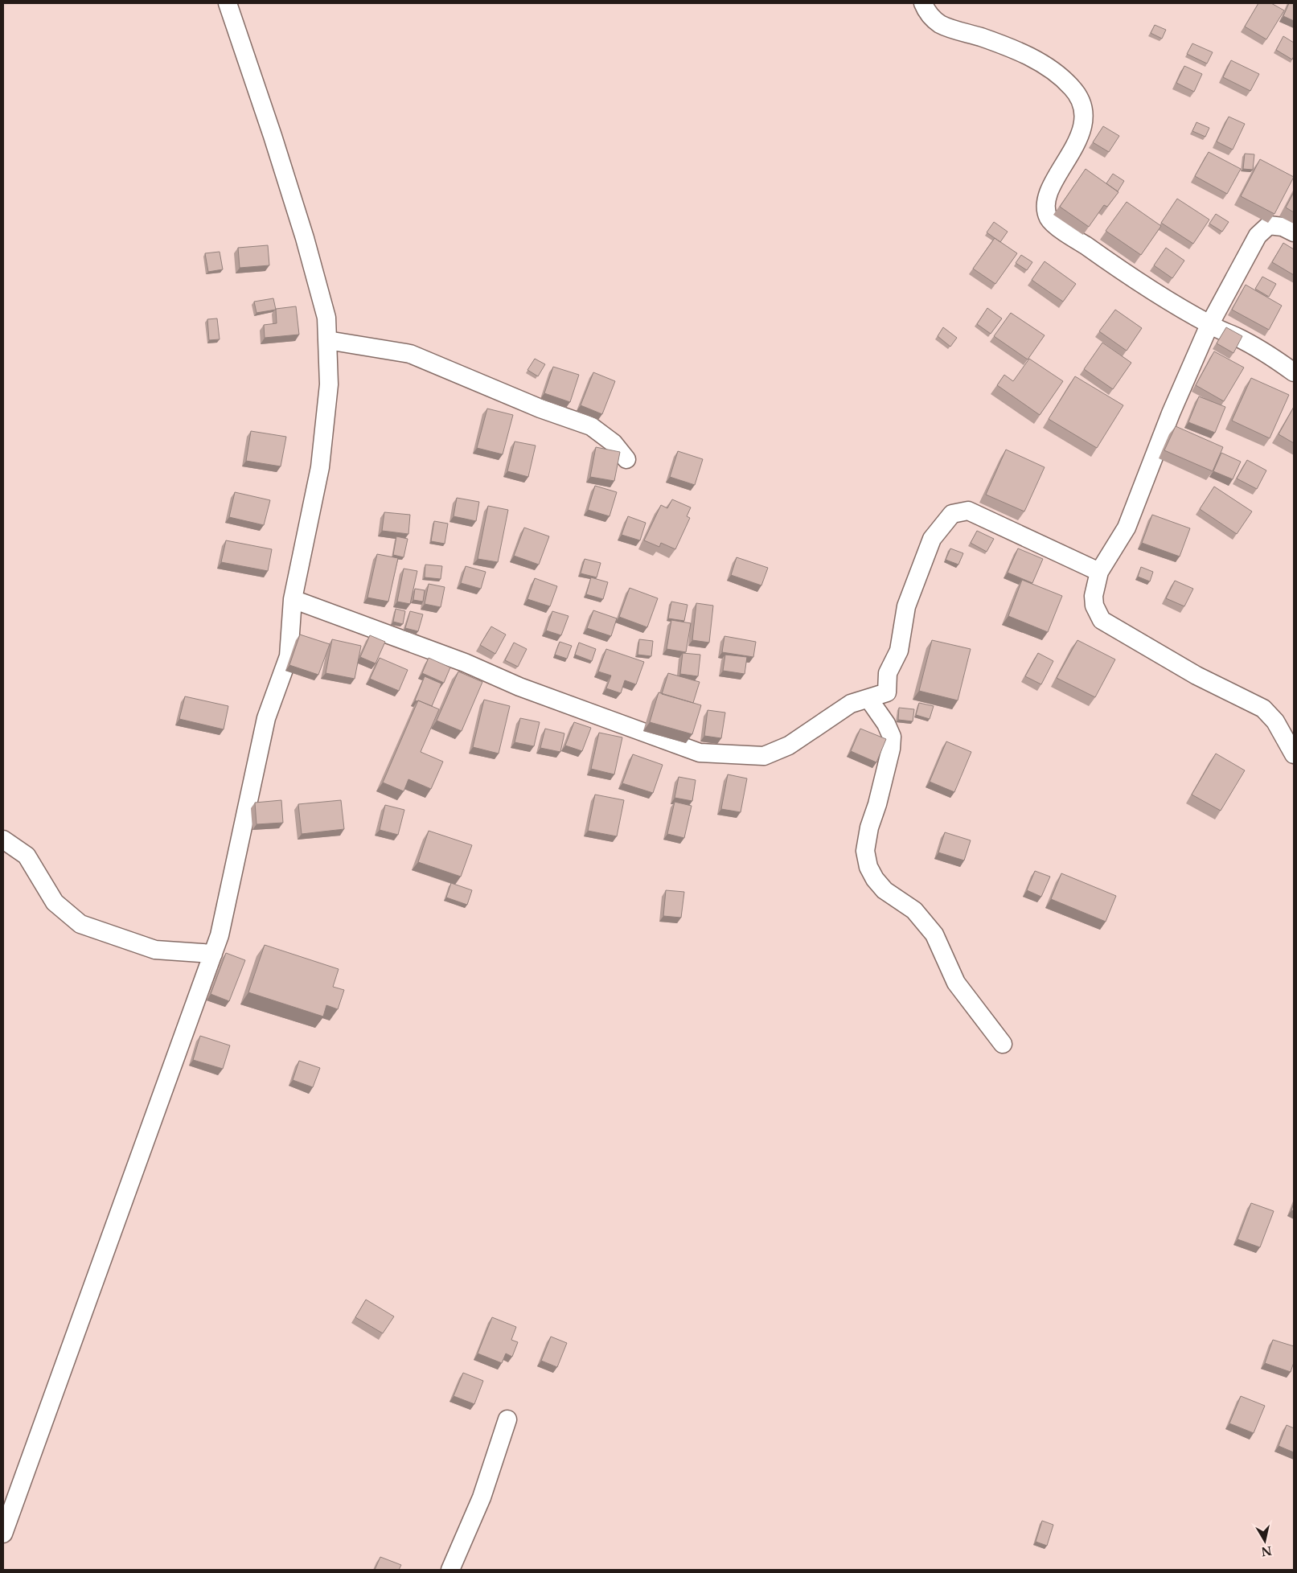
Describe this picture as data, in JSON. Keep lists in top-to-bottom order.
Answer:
{
  "north": "bottom"
}
